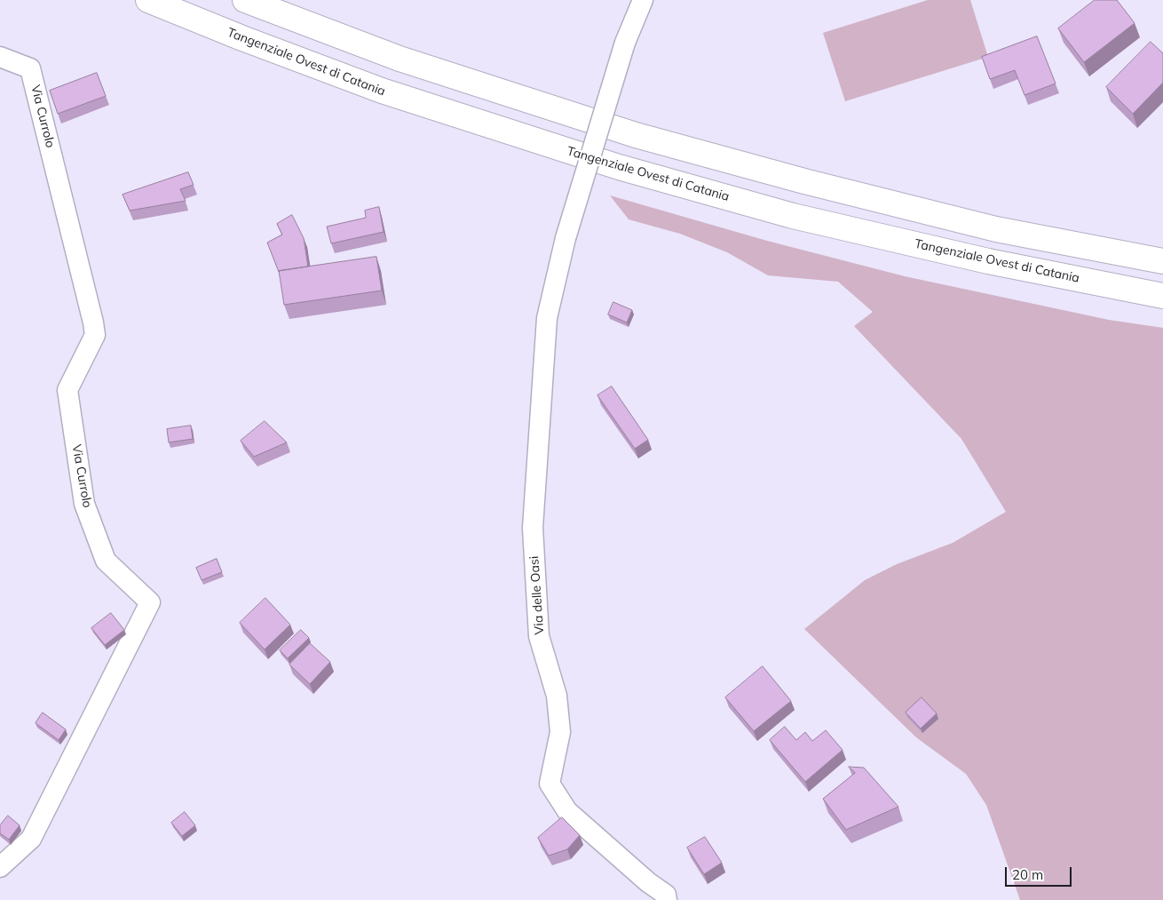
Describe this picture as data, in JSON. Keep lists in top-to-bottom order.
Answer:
{
  "streets": {
    "highway": ["Tangenziale Ovest di Catania"],
    "street": ["Via Currolo", "Via delle Oasi"]
  },
  "scale_bar": "20 m"
}
